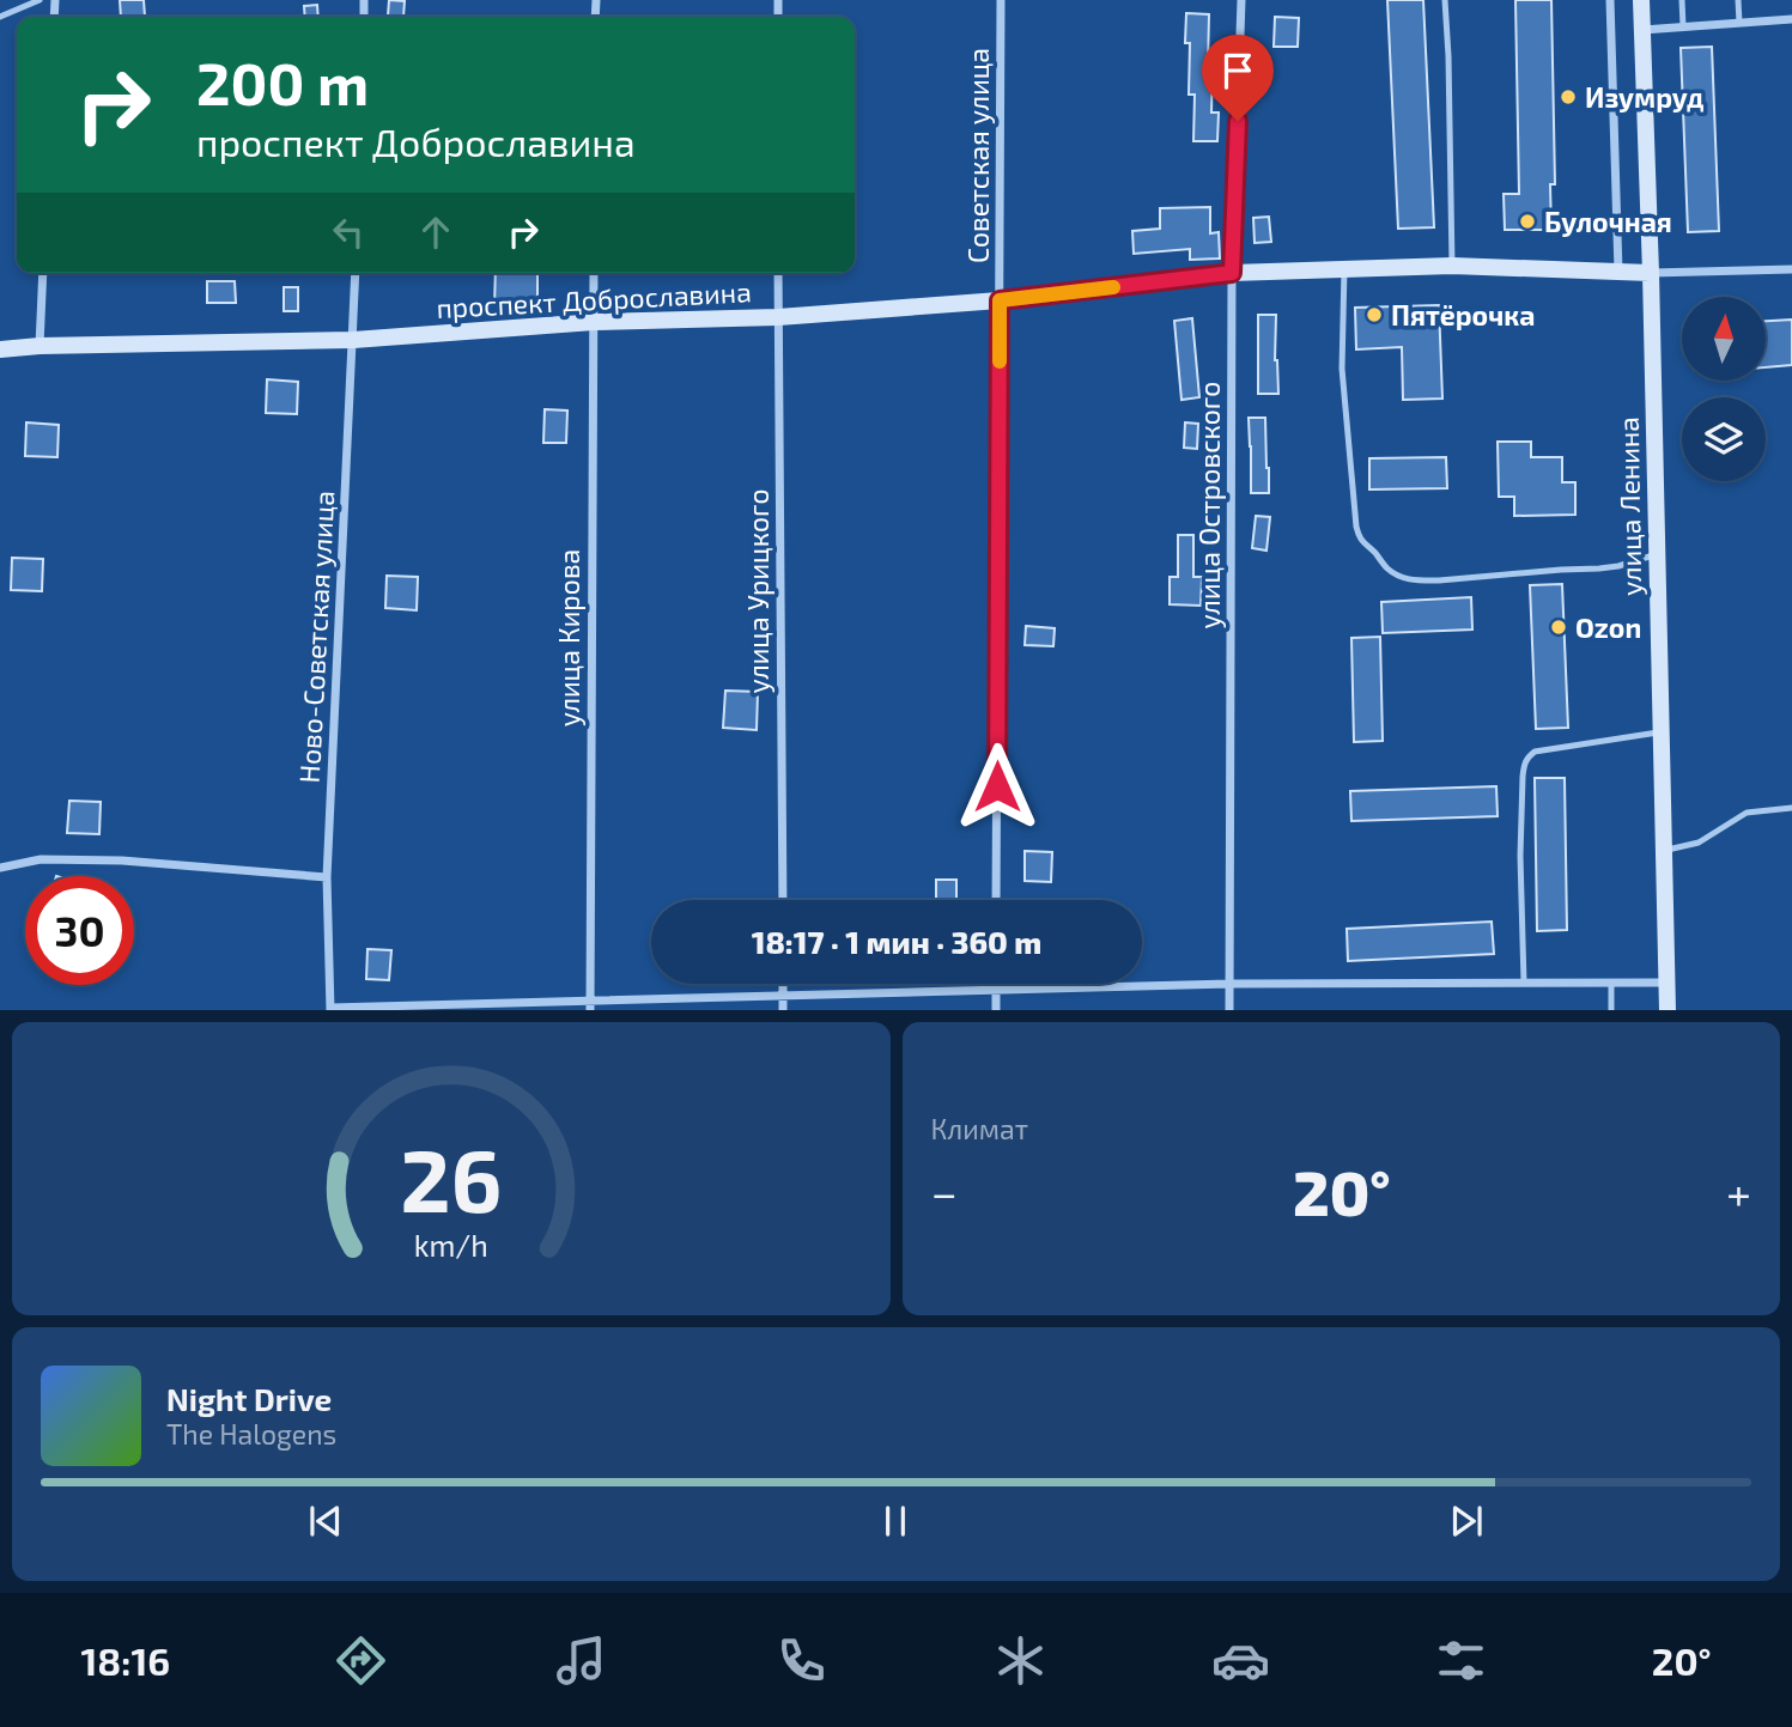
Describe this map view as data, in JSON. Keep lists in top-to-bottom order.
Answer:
{
  "streets": {
    "street": [
      "Советская улица",
      "проспект Доброславина",
      "улица Островского",
      "улица Ленина",
      "улица Урицкого",
      "Ново-Советская улица",
      "улица Кирова"
    ]
  },
  "crossings": [
    ["Советская улица", "проспект Доброславина"],
    ["проспект Доброславина", "улица Островского"],
    ["проспект Доброславина", "улица Ленина"],
    ["проспект Доброславина", "улица Урицкого"],
    ["проспект Доброславина", "Ново-Советская улица"],
    ["проспект Доброславина", "улица Кирова"]
  ],
  "places": [
    "Изумруд",
    "Булочная",
    "Пятёрочка",
    "Ozon"
  ],
  "north": "top",
  "page": {
    "turn": ["200 m", "проспект Доброславина"],
    "limit": "30",
    "trip": "18:17 · 1 мин · 360 m",
    "tile": "Климат",
    "heat": ["−", "20°", "+"],
    "song": ["Night Drive", "The Halogens"],
    "tabs": ["18:16", "20°"],
    "gauge": ["26", "km/h"]
  }
}
